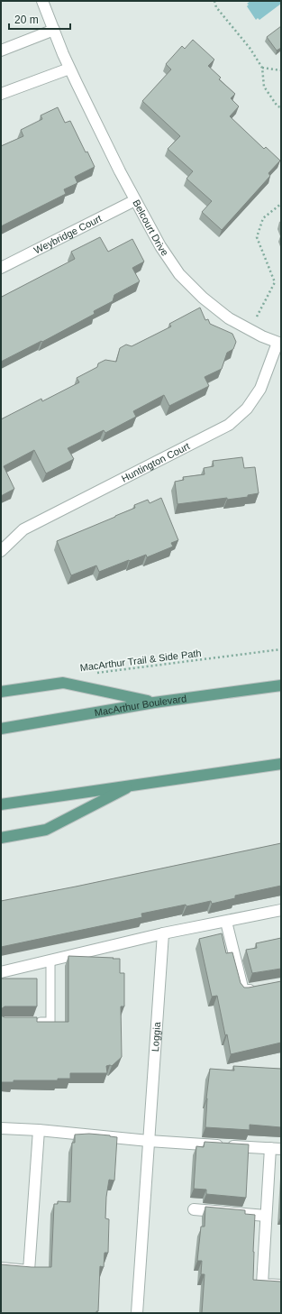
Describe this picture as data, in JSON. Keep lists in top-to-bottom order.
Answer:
{
  "streets": {
    "main road": ["MacArthur Boulevard"],
    "street": [
      "Belcourt Drive",
      "Weybridge Court",
      "Huntington Court",
      "Loggia"
    ],
    "path": ["MacArthur Trail & Side Path"]
  },
  "crossings": [
    ["Belcourt Drive", "Weybridge Court"],
    ["Belcourt Drive", "Huntington Court"]
  ],
  "scale_bar": "20 m"
}
